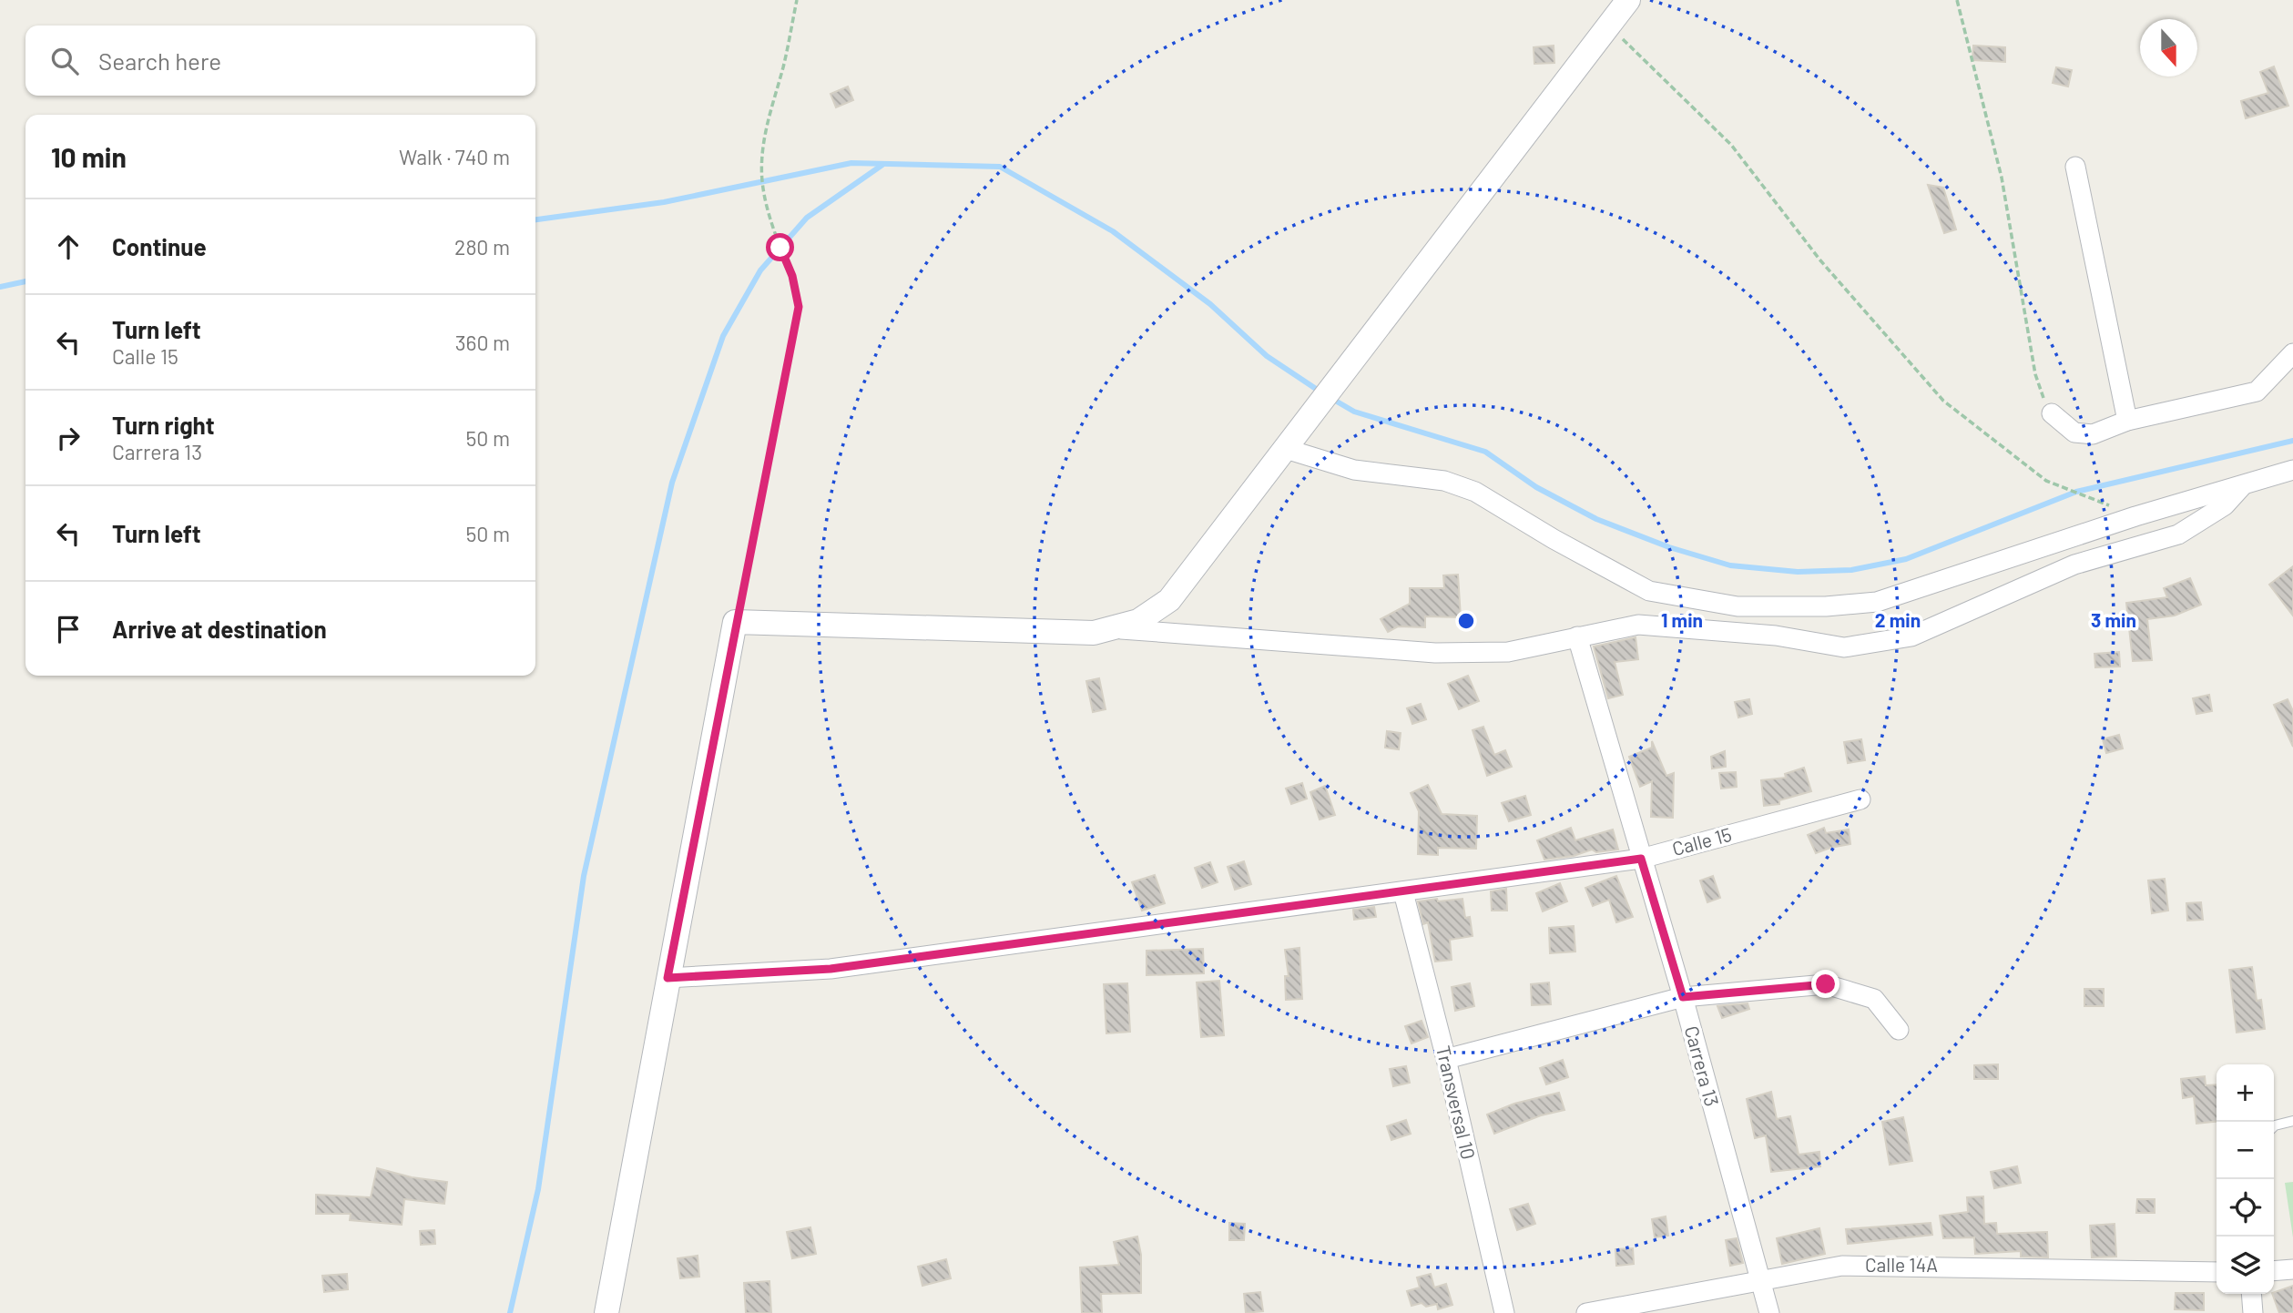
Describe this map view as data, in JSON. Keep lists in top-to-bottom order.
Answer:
{
  "streets": {
    "street": [
      "Calle 15",
      "Carrera 13",
      "Transversal 10",
      "Calle 14A"
    ]
  },
  "crossings": [
    ["Calle 15", "Carrera 13"],
    ["Calle 15", "Transversal 10"],
    ["Carrera 13", "Calle 14A"]
  ],
  "north": "bottom",
  "page": {
    "search": "Search here",
    "heading": ["10 min", "Walk · 740 m"],
    "list": [
      ["Continue", "280 m"],
      ["Turn left", "Calle 15", "360 m"],
      ["Turn right", "Carrera 13", "50 m"],
      ["Turn left", "50 m"],
      "Arrive at destination"
    ],
    "map_buttons": ["+", "−"]
  },
  "rings": ["1 min", "2 min", "3 min"]
}
